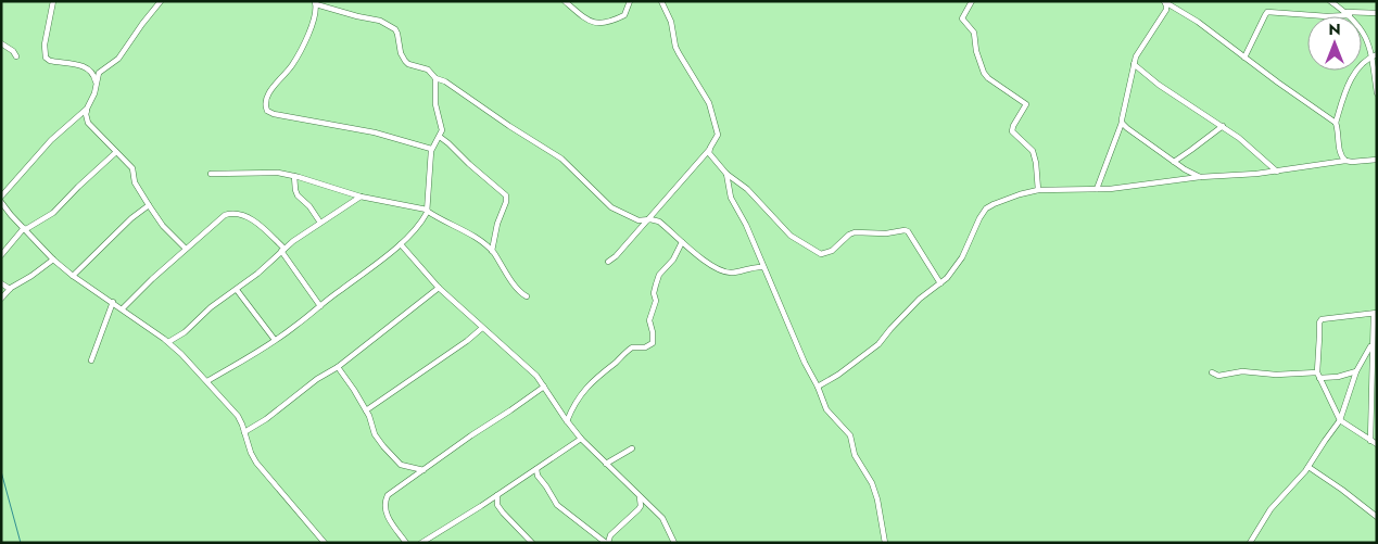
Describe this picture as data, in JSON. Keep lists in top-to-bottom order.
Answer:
{
  "north": "top"
}
